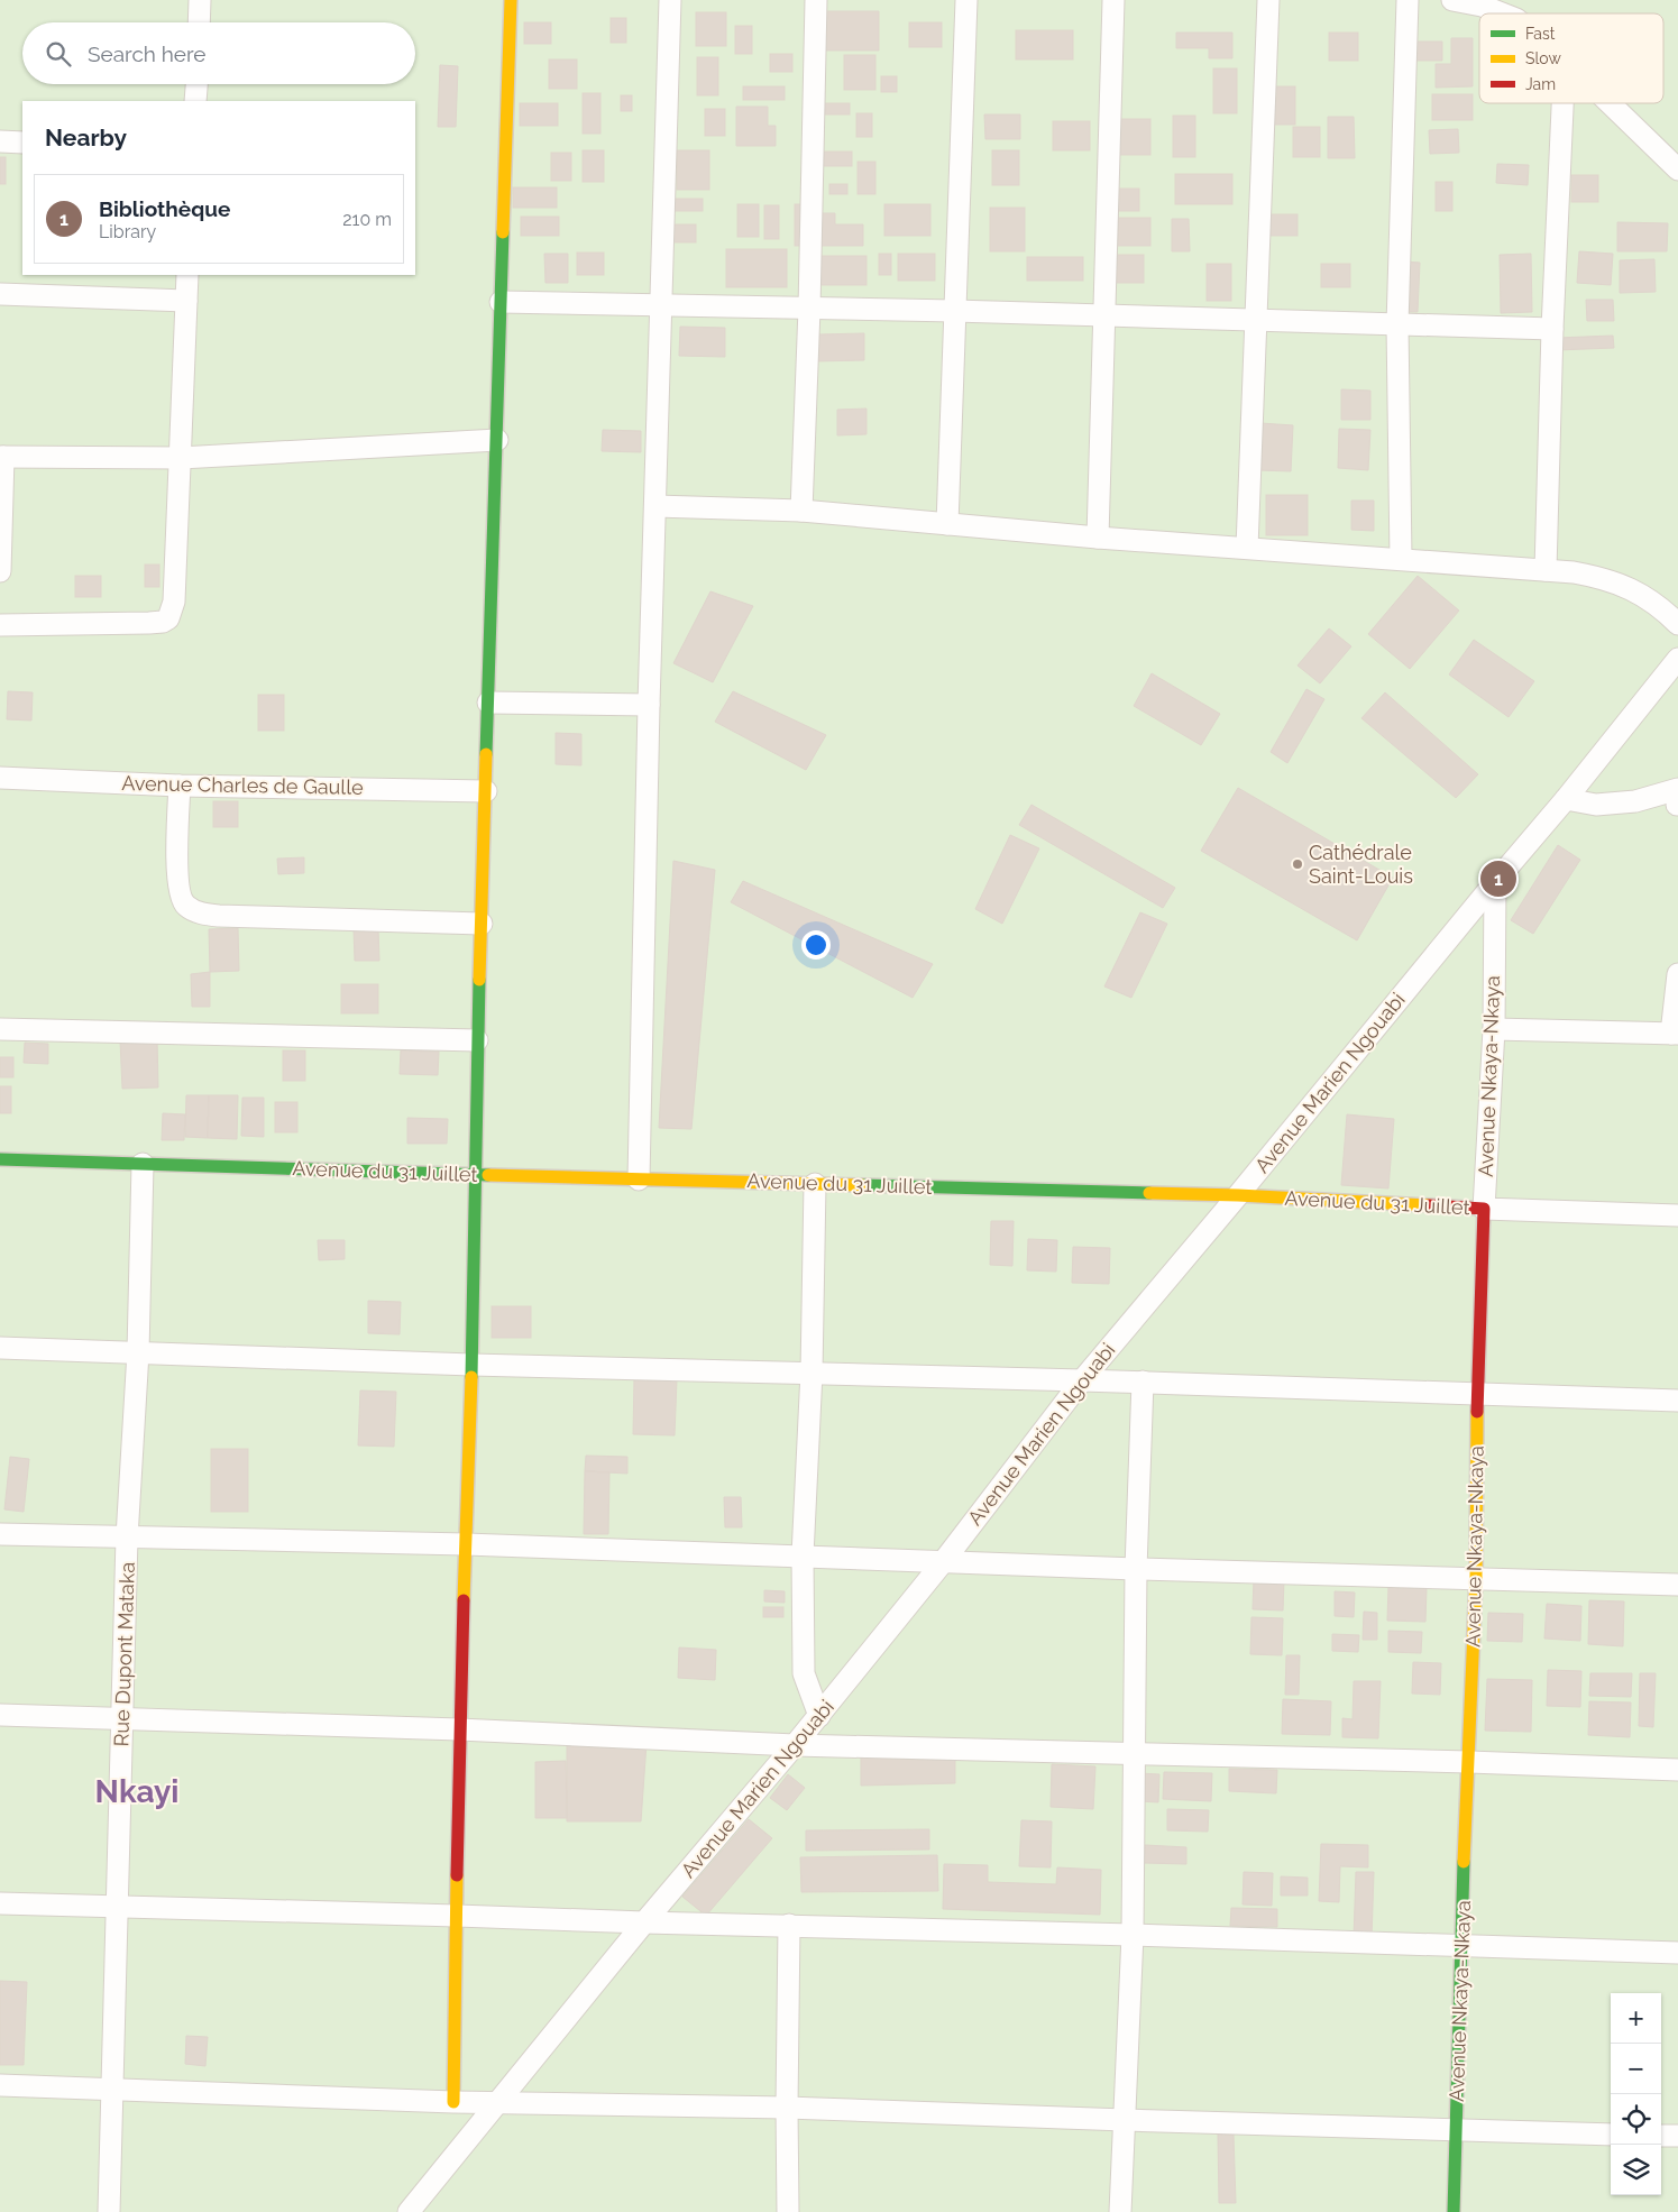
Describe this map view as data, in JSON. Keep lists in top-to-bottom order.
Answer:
{
  "streets": {
    "street": [
      "Avenue Charles de Gaulle",
      "Avenue Nkaya-Nkaya",
      "Avenue Marien Ngouabi",
      "Avenue du 31 Juillet",
      "Rue Dupont Mataka"
    ]
  },
  "crossings": [
    ["Avenue Nkaya-Nkaya", "Avenue Marien Ngouabi"],
    ["Avenue Nkaya-Nkaya", "Avenue du 31 Juillet"],
    ["Avenue Marien Ngouabi", "Avenue du 31 Juillet"],
    ["Avenue du 31 Juillet", "Rue Dupont Mataka"]
  ],
  "districts": ["Nkayi"],
  "places": ["Cathédrale Saint-Louis"],
  "legend": ["Fast", "Slow", "Jam"],
  "page": {
    "search": "Search here",
    "heading": "Nearby",
    "list": [
      {
        "mark": "1",
        "name": "Bibliothèque",
        "note": "Library",
        "value": "210 m"
      }
    ],
    "pins": "1",
    "map_buttons": ["+", "−"]
  }
}
